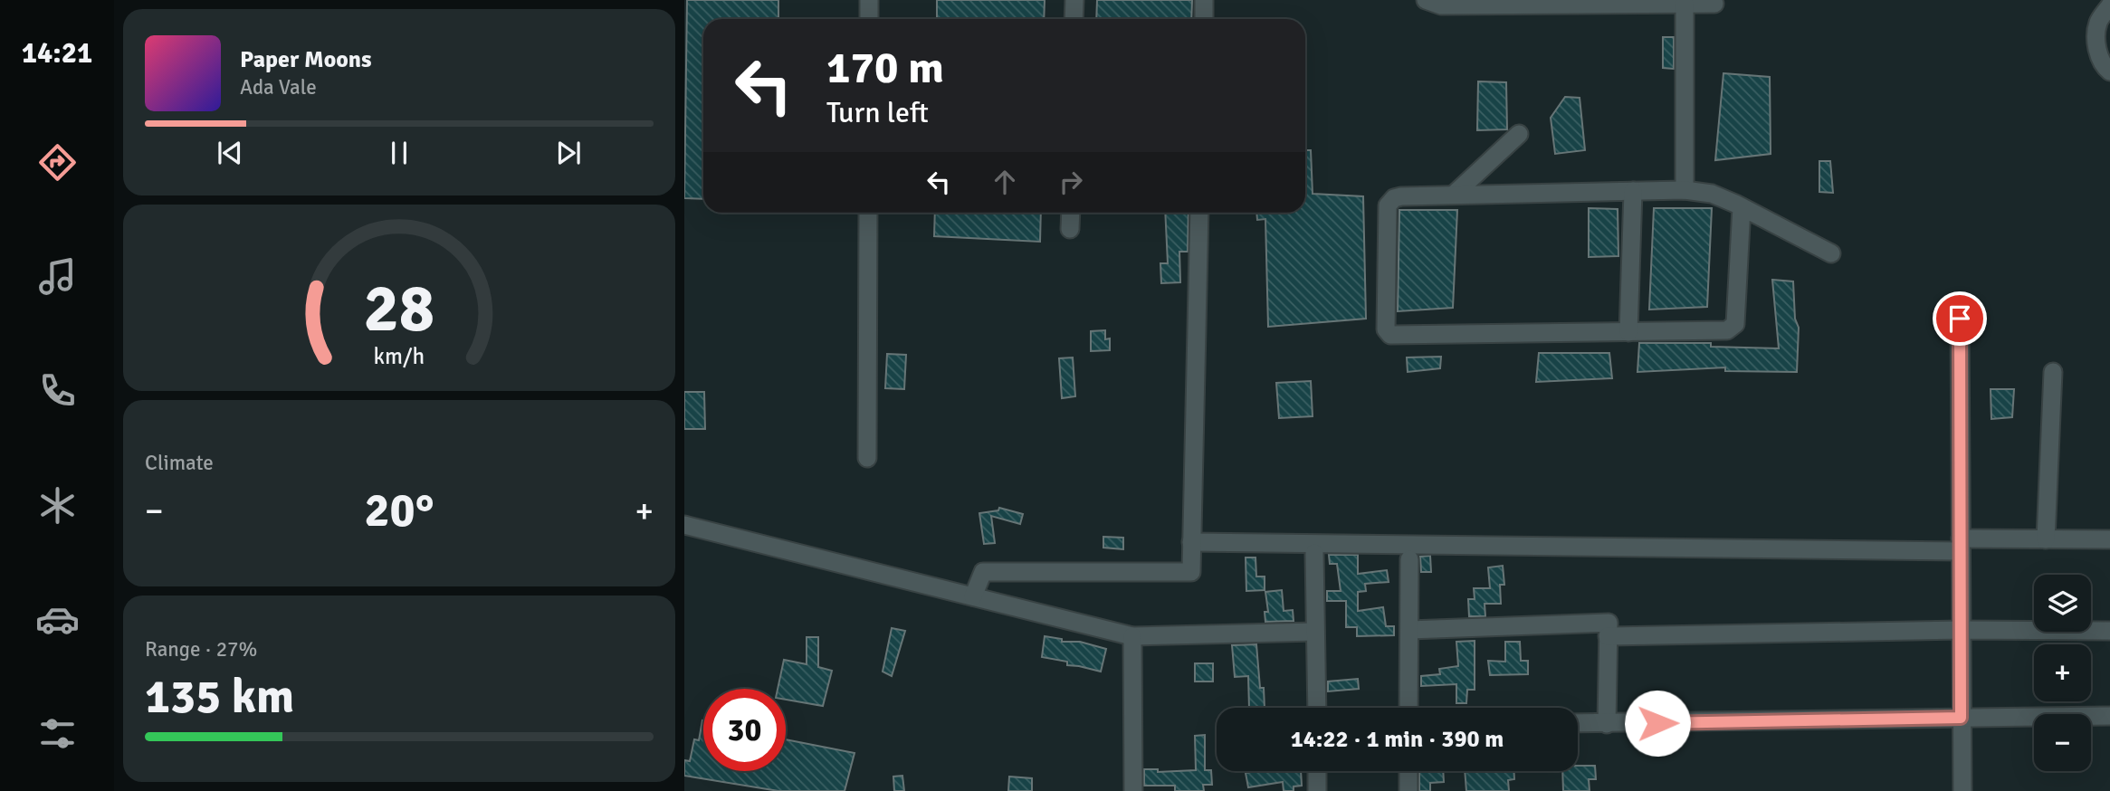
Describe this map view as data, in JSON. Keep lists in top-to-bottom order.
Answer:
{
  "page": {
    "tabs": "14:21",
    "turn": ["170 m", "Turn left"],
    "song": ["Paper Moons", "Ada Vale"],
    "tile": [
      "Climate",
      ["Range · 27%", "135 km"]
    ],
    "heat": ["−", "20°", "+"],
    "map_buttons": ["+", "−"],
    "limit": "30",
    "trip": "14:22 · 1 min · 390 m",
    "gauge": ["28", "km/h"]
  }
}
